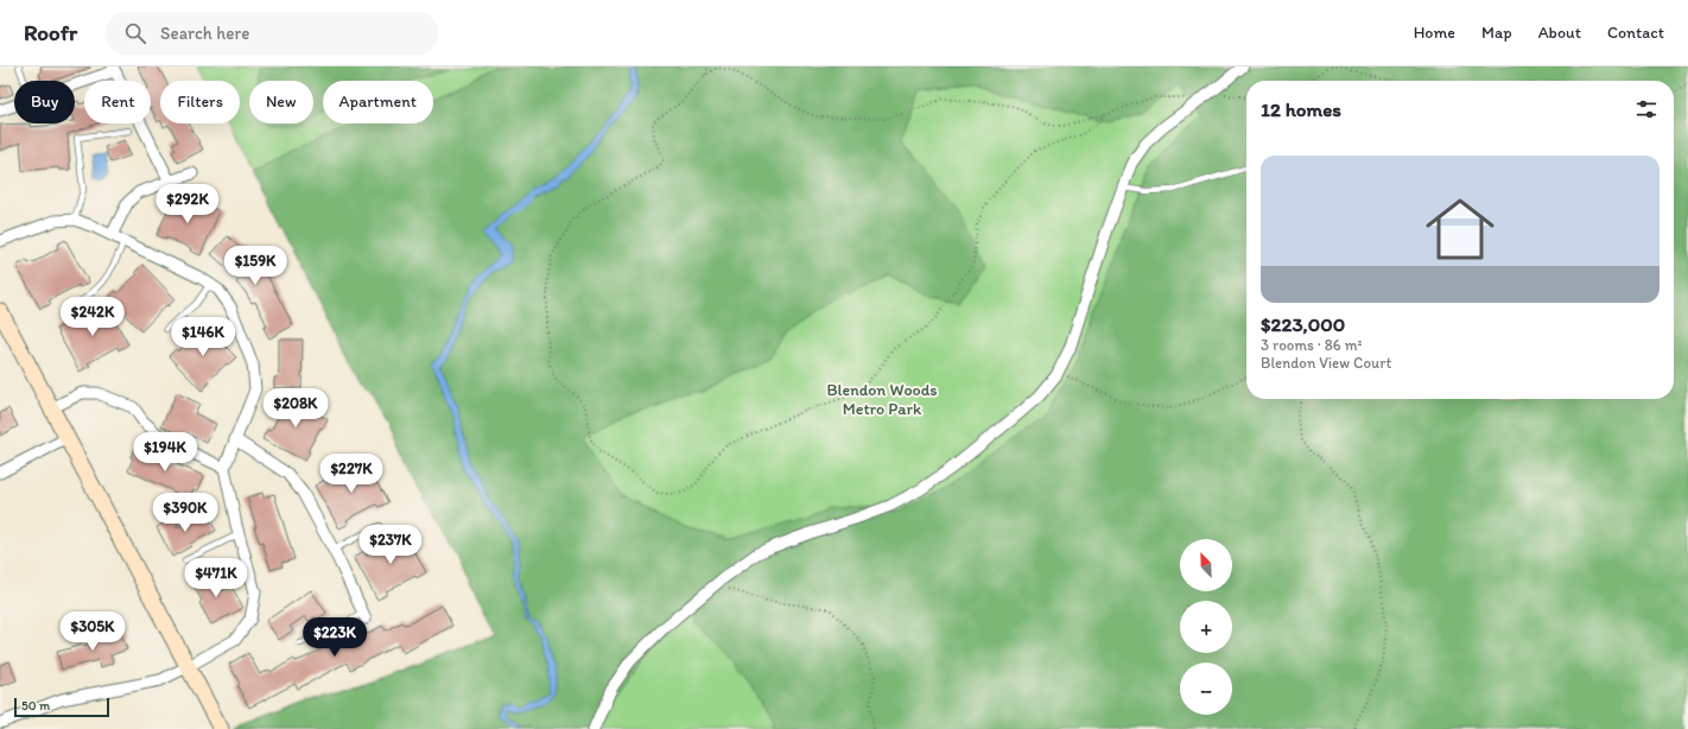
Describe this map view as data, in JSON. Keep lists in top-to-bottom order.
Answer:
{
  "parks": ["Blendon Woods Metro Park"],
  "scale_bar": "50 m",
  "north": "top left",
  "page": {
    "header": "Roofr",
    "search": "Search here",
    "nav": [
      "Home",
      "Map",
      "About",
      "Contact"
    ],
    "chip": [
      "Buy",
      "Rent",
      "Filters",
      "New",
      "Apartment"
    ],
    "heading": "12 homes",
    "list": [
      {
        "name": "$223,000",
        "note": "3 rooms · 86 m² · Blendon View Court"
      }
    ],
    "price": [
      "$292K",
      "$159K",
      "$242K",
      "$146K",
      "$208K",
      "$194K",
      "$227K",
      "$390K",
      "$237K",
      "$471K",
      "$305K",
      "$223K"
    ],
    "map_buttons": ["+", "−"],
    "scale": "50 m"
  }
}
